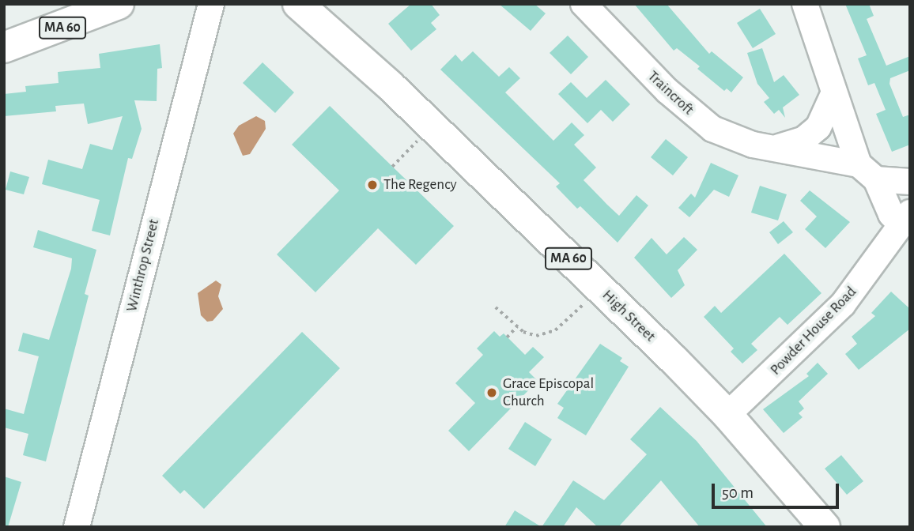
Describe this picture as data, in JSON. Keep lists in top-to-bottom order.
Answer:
{
  "streets": {
    "main road": ["MA 60", "High Street"],
    "street": ["Traincroft", "Winthrop Street", "Powder House Road"]
  },
  "crossings": [
    ["High Street", "Powder House Road"]
  ],
  "places": ["The Regency", "Grace Episcopal Church"],
  "scale_bar": "50 m"
}
